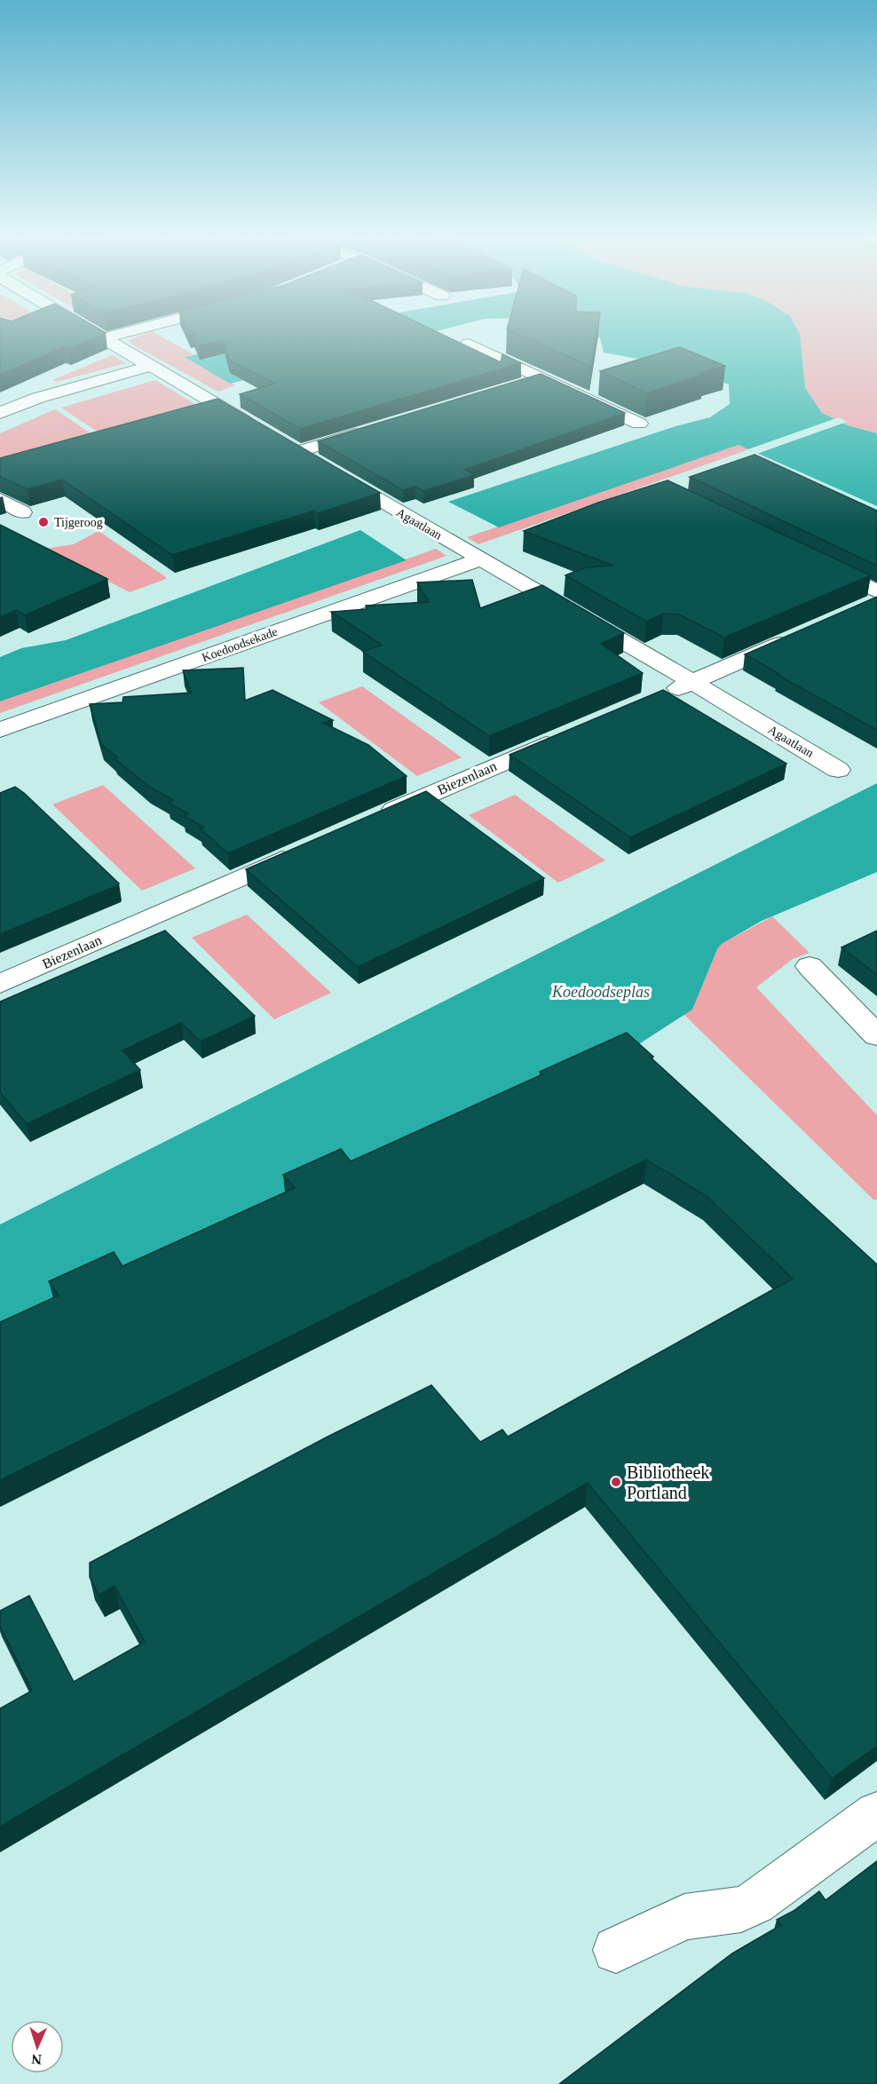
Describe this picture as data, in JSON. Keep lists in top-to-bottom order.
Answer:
{
  "streets": {
    "street": ["Agaatlaan", "Koedoodsekade", "Biezenlaan"]
  },
  "crossings": [
    ["Agaatlaan", "Koedoodsekade"]
  ],
  "water": ["Koedoodseplas"],
  "places": ["Tijgeroog", "Bibliotheek Portland"],
  "north": "bottom"
}
